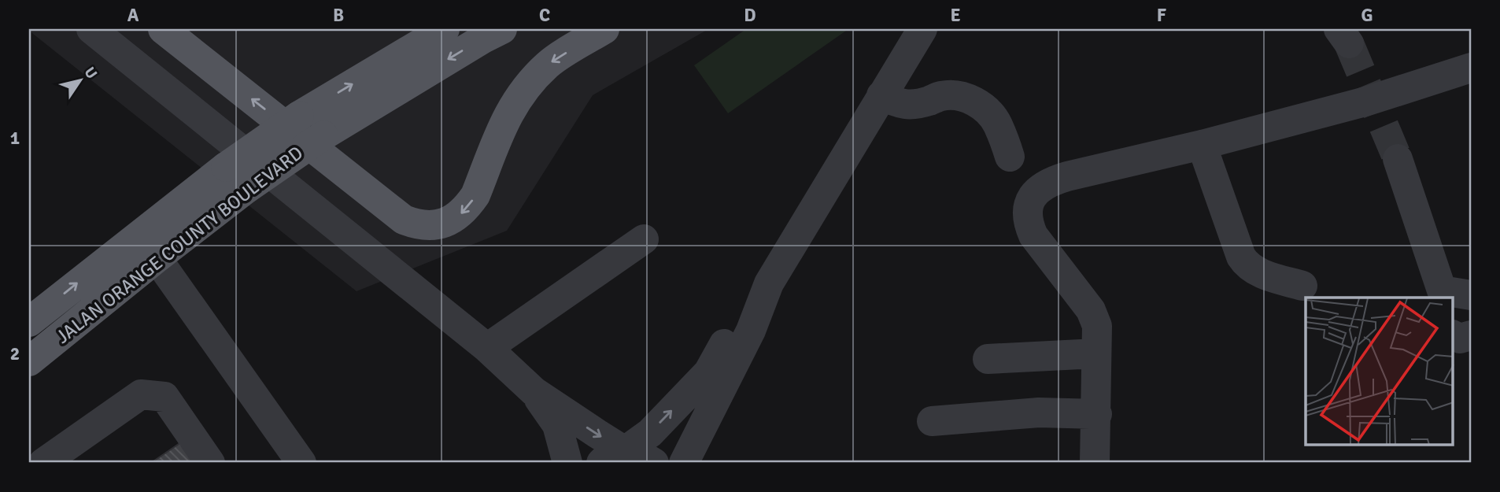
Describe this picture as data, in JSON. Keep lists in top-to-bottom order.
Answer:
{
  "streets": {
    "main road": ["JALAN ORANGE COUNTY BOULEVARD"]
  },
  "north": "top right",
  "grid": {
    "columns": [
      "A",
      "B",
      "C",
      "D",
      "E",
      "F",
      "G"
    ],
    "rows": ["1", "2"]
  }
}
